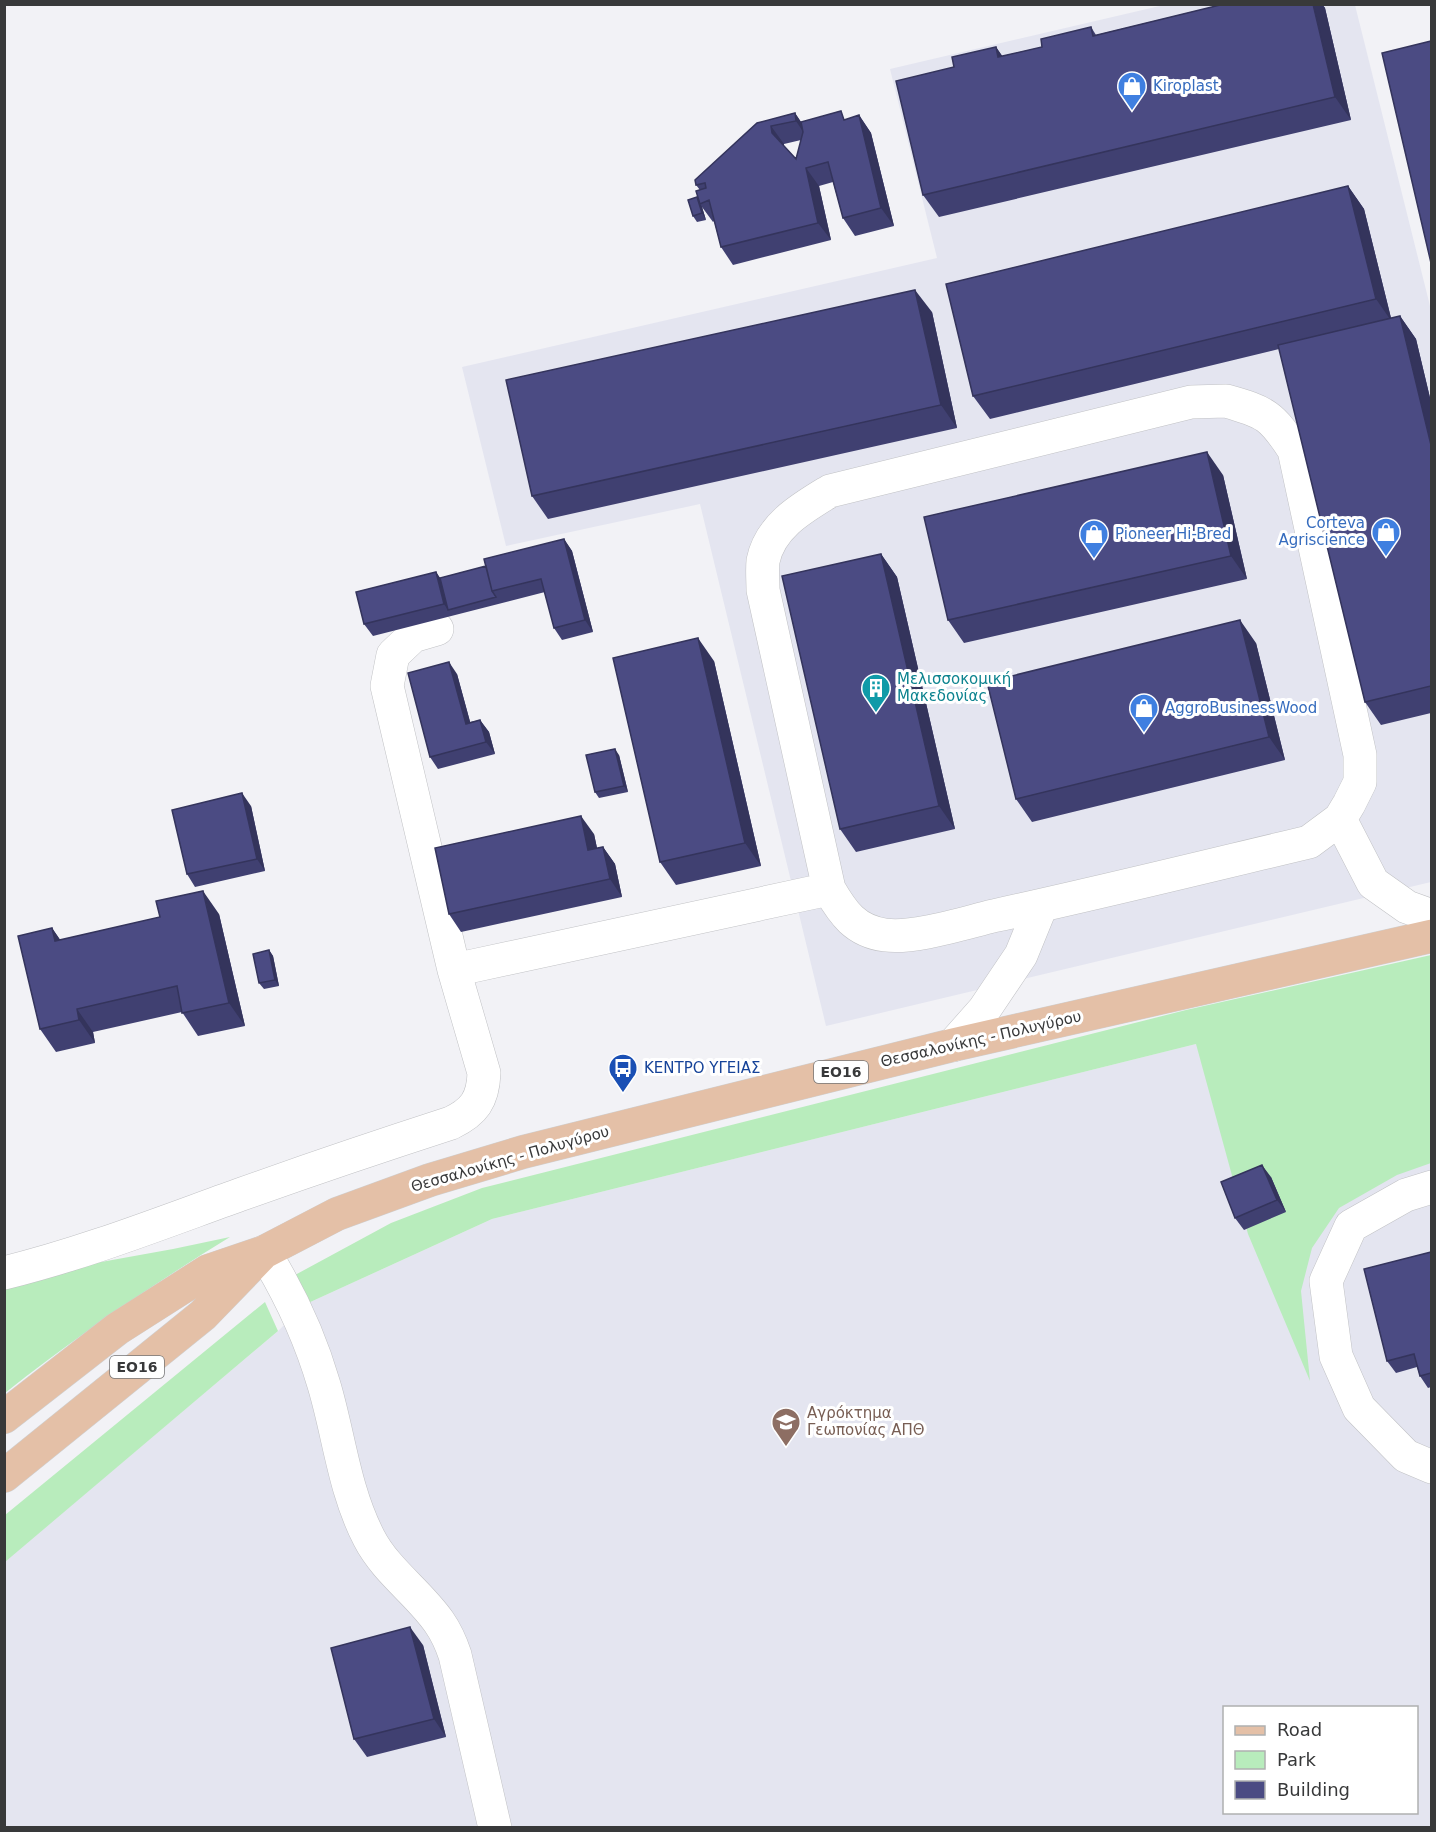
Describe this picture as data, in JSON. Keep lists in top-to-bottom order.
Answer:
{
  "streets": {
    "main road": ["Θεσσαλονίκης - Πολυγύρου", "ΕΟ16"]
  },
  "places": {
    "shop": [
      "Kiroplast",
      "Corteva Agriscience",
      "Pioneer Hi-Bred",
      "AggroBusinessWood"
    ],
    "building": ["Μελισσοκομική Μακεδονίας"],
    "bus stop": ["ΚΕΝΤΡΟ ΥΓΕΙΑΣ"],
    "school or university": ["Αγρόκτημα Γεωπονίας ΑΠΘ"]
  },
  "legend": ["Road", "Park", "Building"]
}
